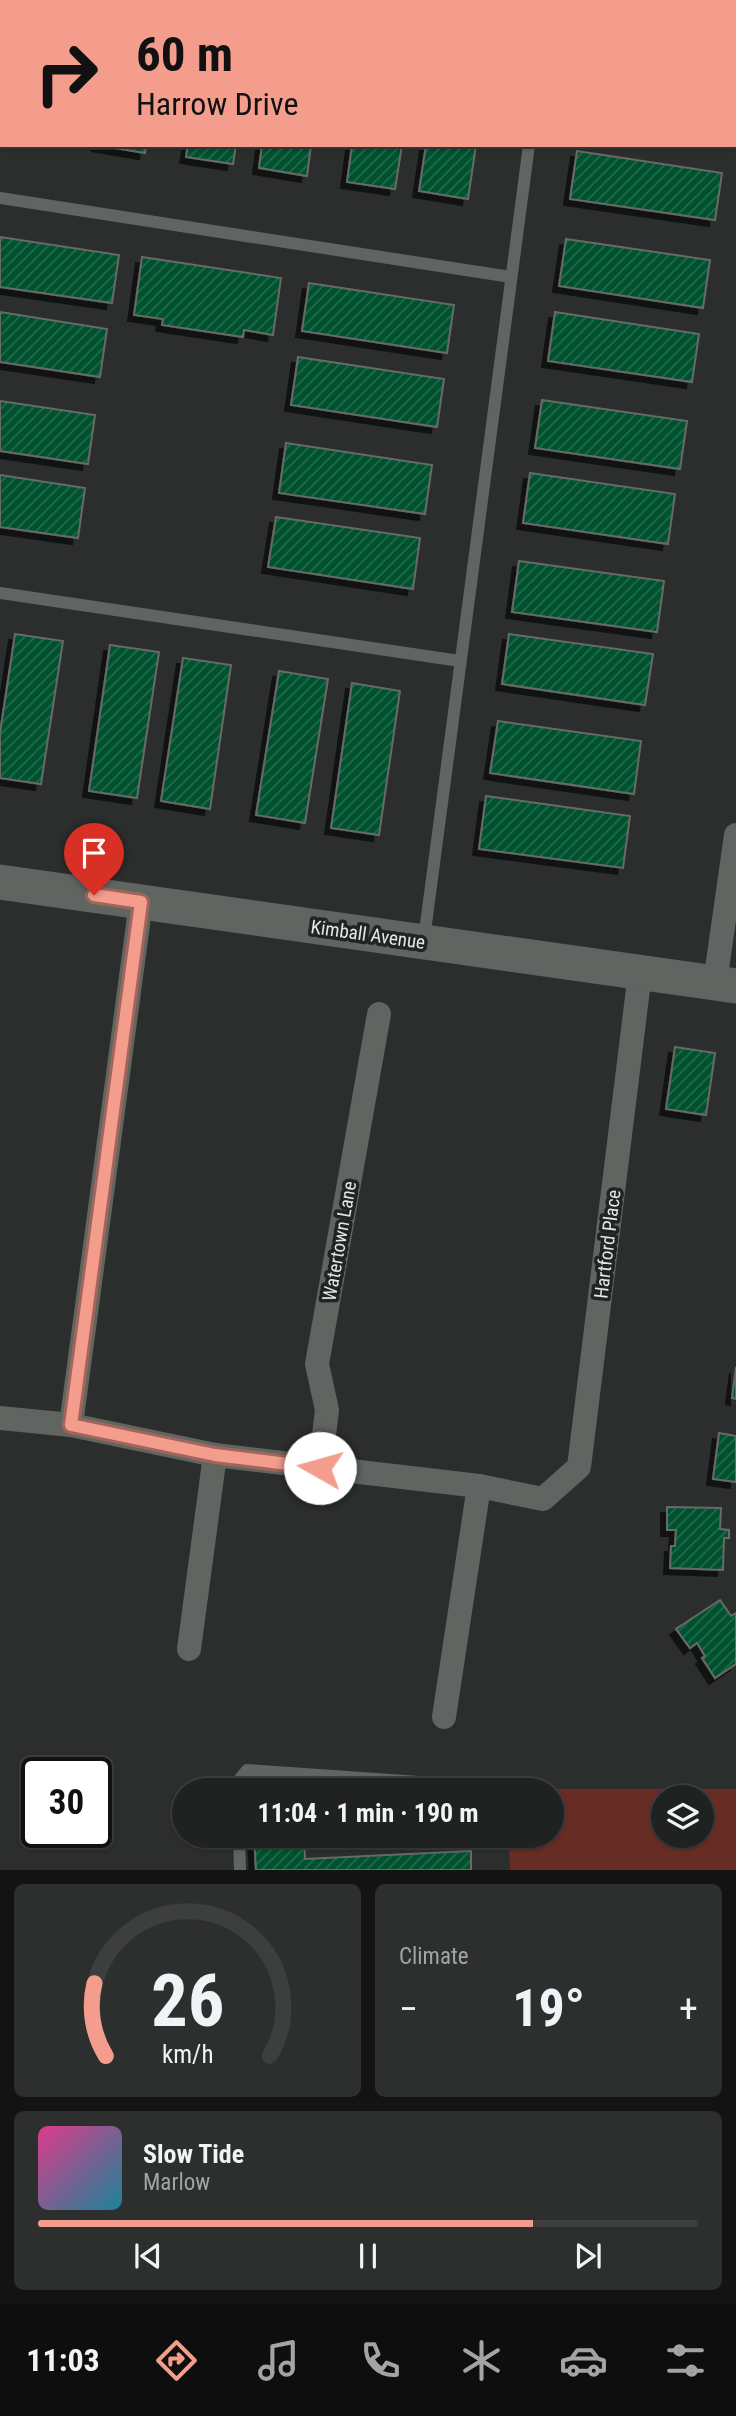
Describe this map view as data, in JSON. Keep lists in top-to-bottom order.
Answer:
{
  "streets": {
    "main road": ["Kimball Avenue"],
    "street": ["Watertown Lane", "Hartford Place"]
  },
  "crossings": [
    ["Kimball Avenue", "Hartford Place"]
  ],
  "page": {
    "turn": ["60 m", "Harrow Drive"],
    "limit": "30",
    "trip": "11:04 · 1 min · 190 m",
    "tile": "Climate",
    "heat": ["−", "19°", "+"],
    "song": ["Slow Tide", "Marlow"],
    "tabs": "11:03",
    "gauge": ["26", "km/h"]
  }
}
